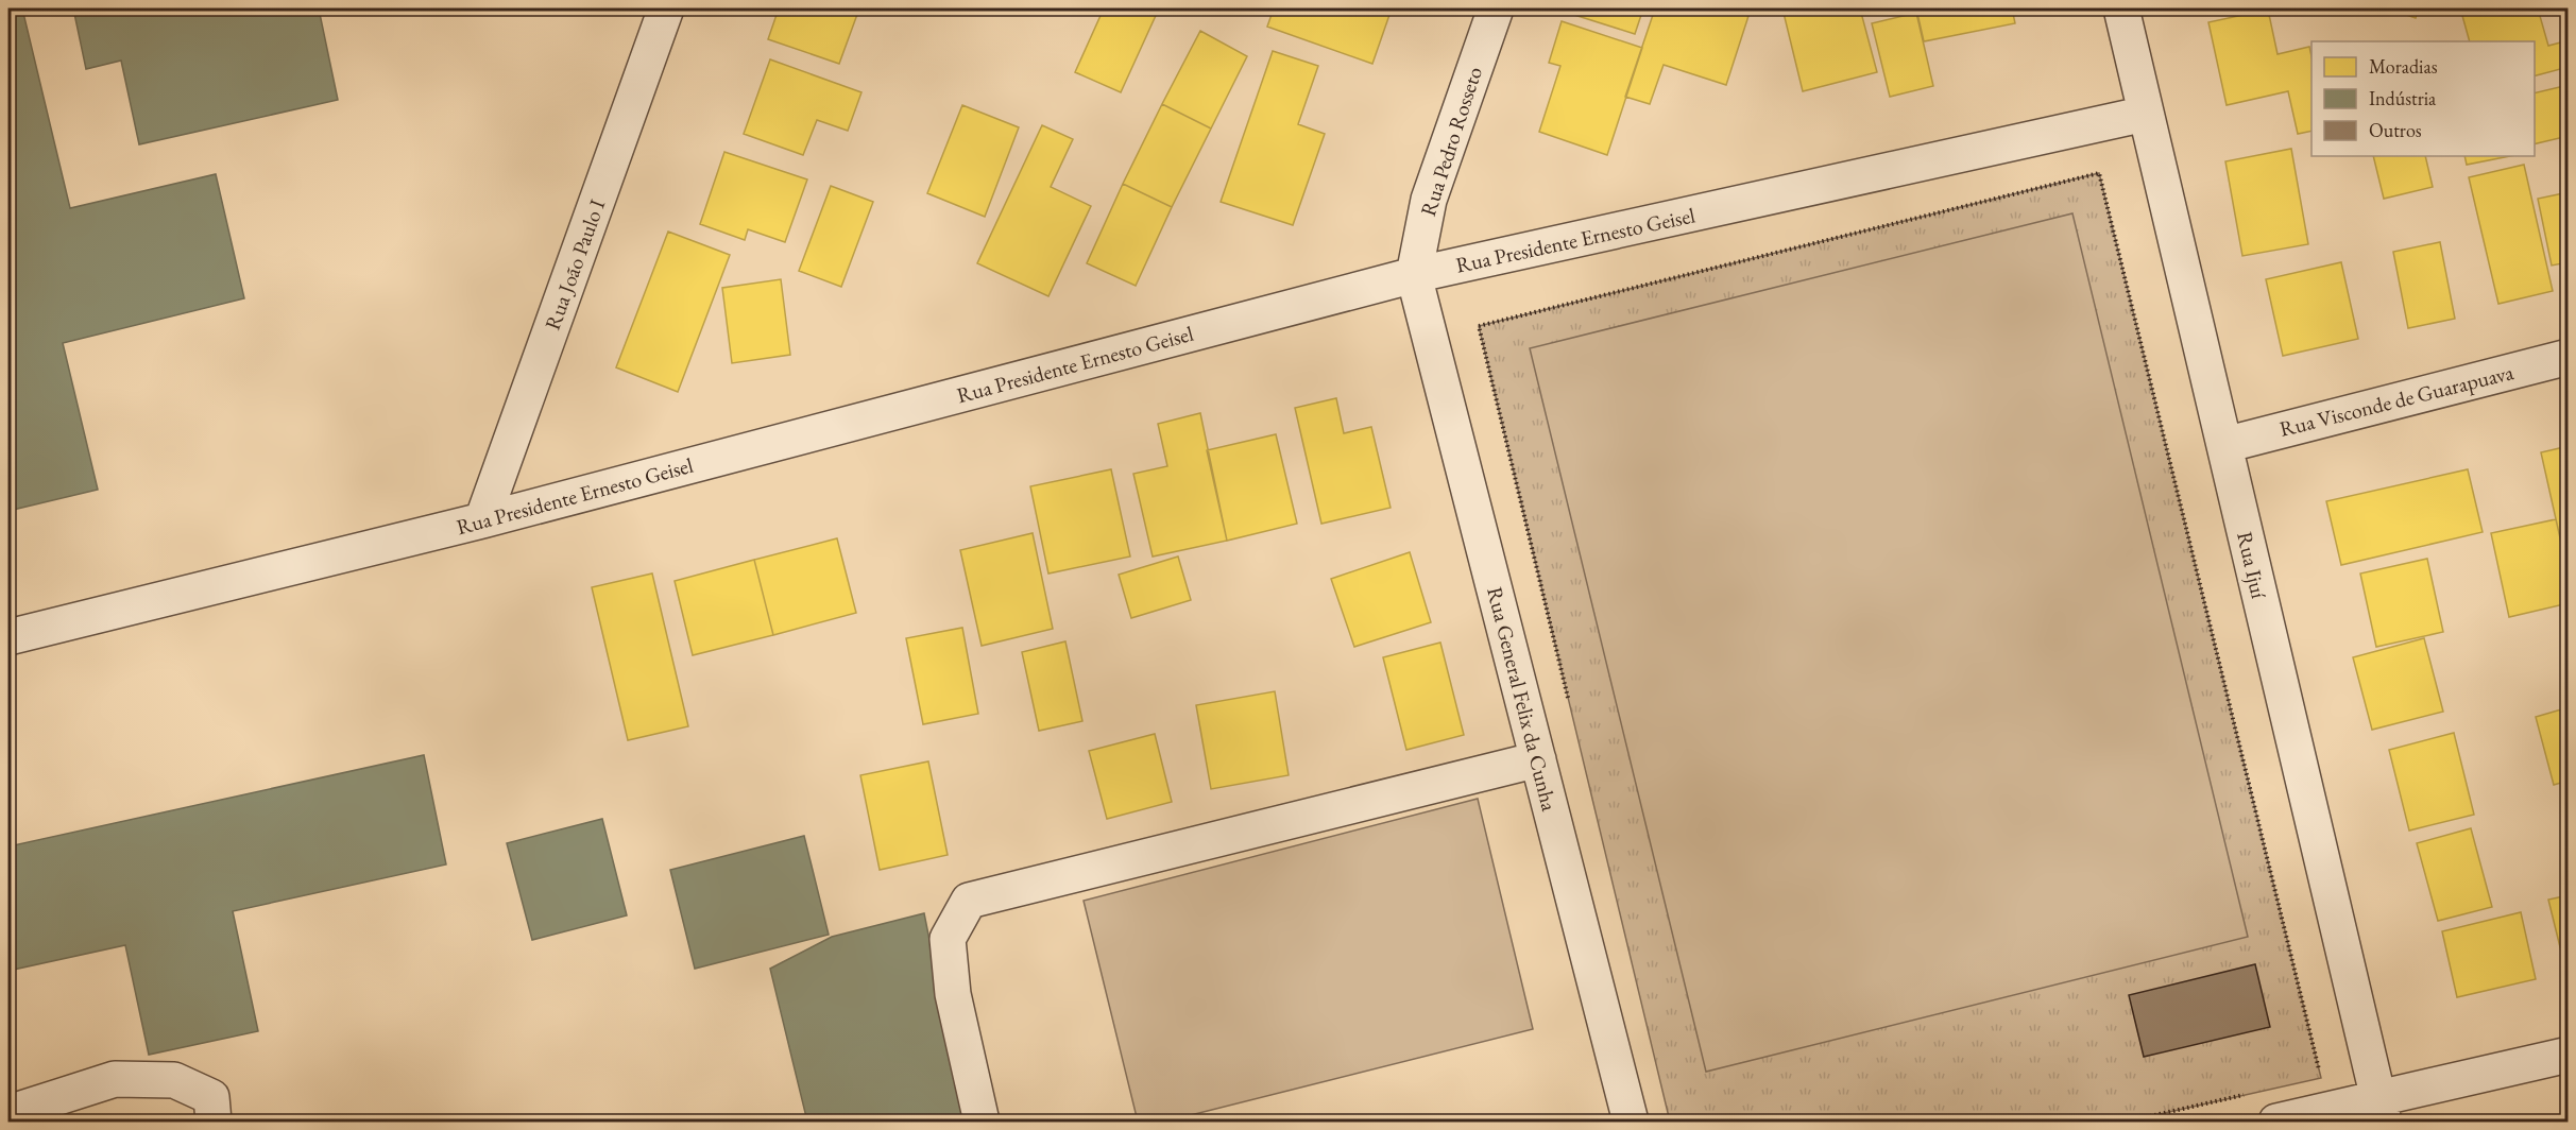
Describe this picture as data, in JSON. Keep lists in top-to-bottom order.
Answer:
{
  "streets": {
    "street": [
      "Rua Pedro Rosseto",
      "Rua Presidente Ernesto Geisel",
      "Rua João Paulo I",
      "Rua Visconde de Guarapuava",
      "Rua Ijuí",
      "Rua General Felix da Cunha"
    ]
  },
  "crossings": [
    ["Rua Pedro Rosseto", "Rua Presidente Ernesto Geisel"],
    ["Rua Pedro Rosseto", "Rua General Felix da Cunha"],
    ["Rua Presidente Ernesto Geisel", "Rua João Paulo I"],
    ["Rua Presidente Ernesto Geisel", "Rua Ijuí"],
    ["Rua Presidente Ernesto Geisel", "Rua General Felix da Cunha"],
    ["Rua Visconde de Guarapuava", "Rua Ijuí"]
  ],
  "legend": ["Moradias", "Indústria", "Outros"]
}
